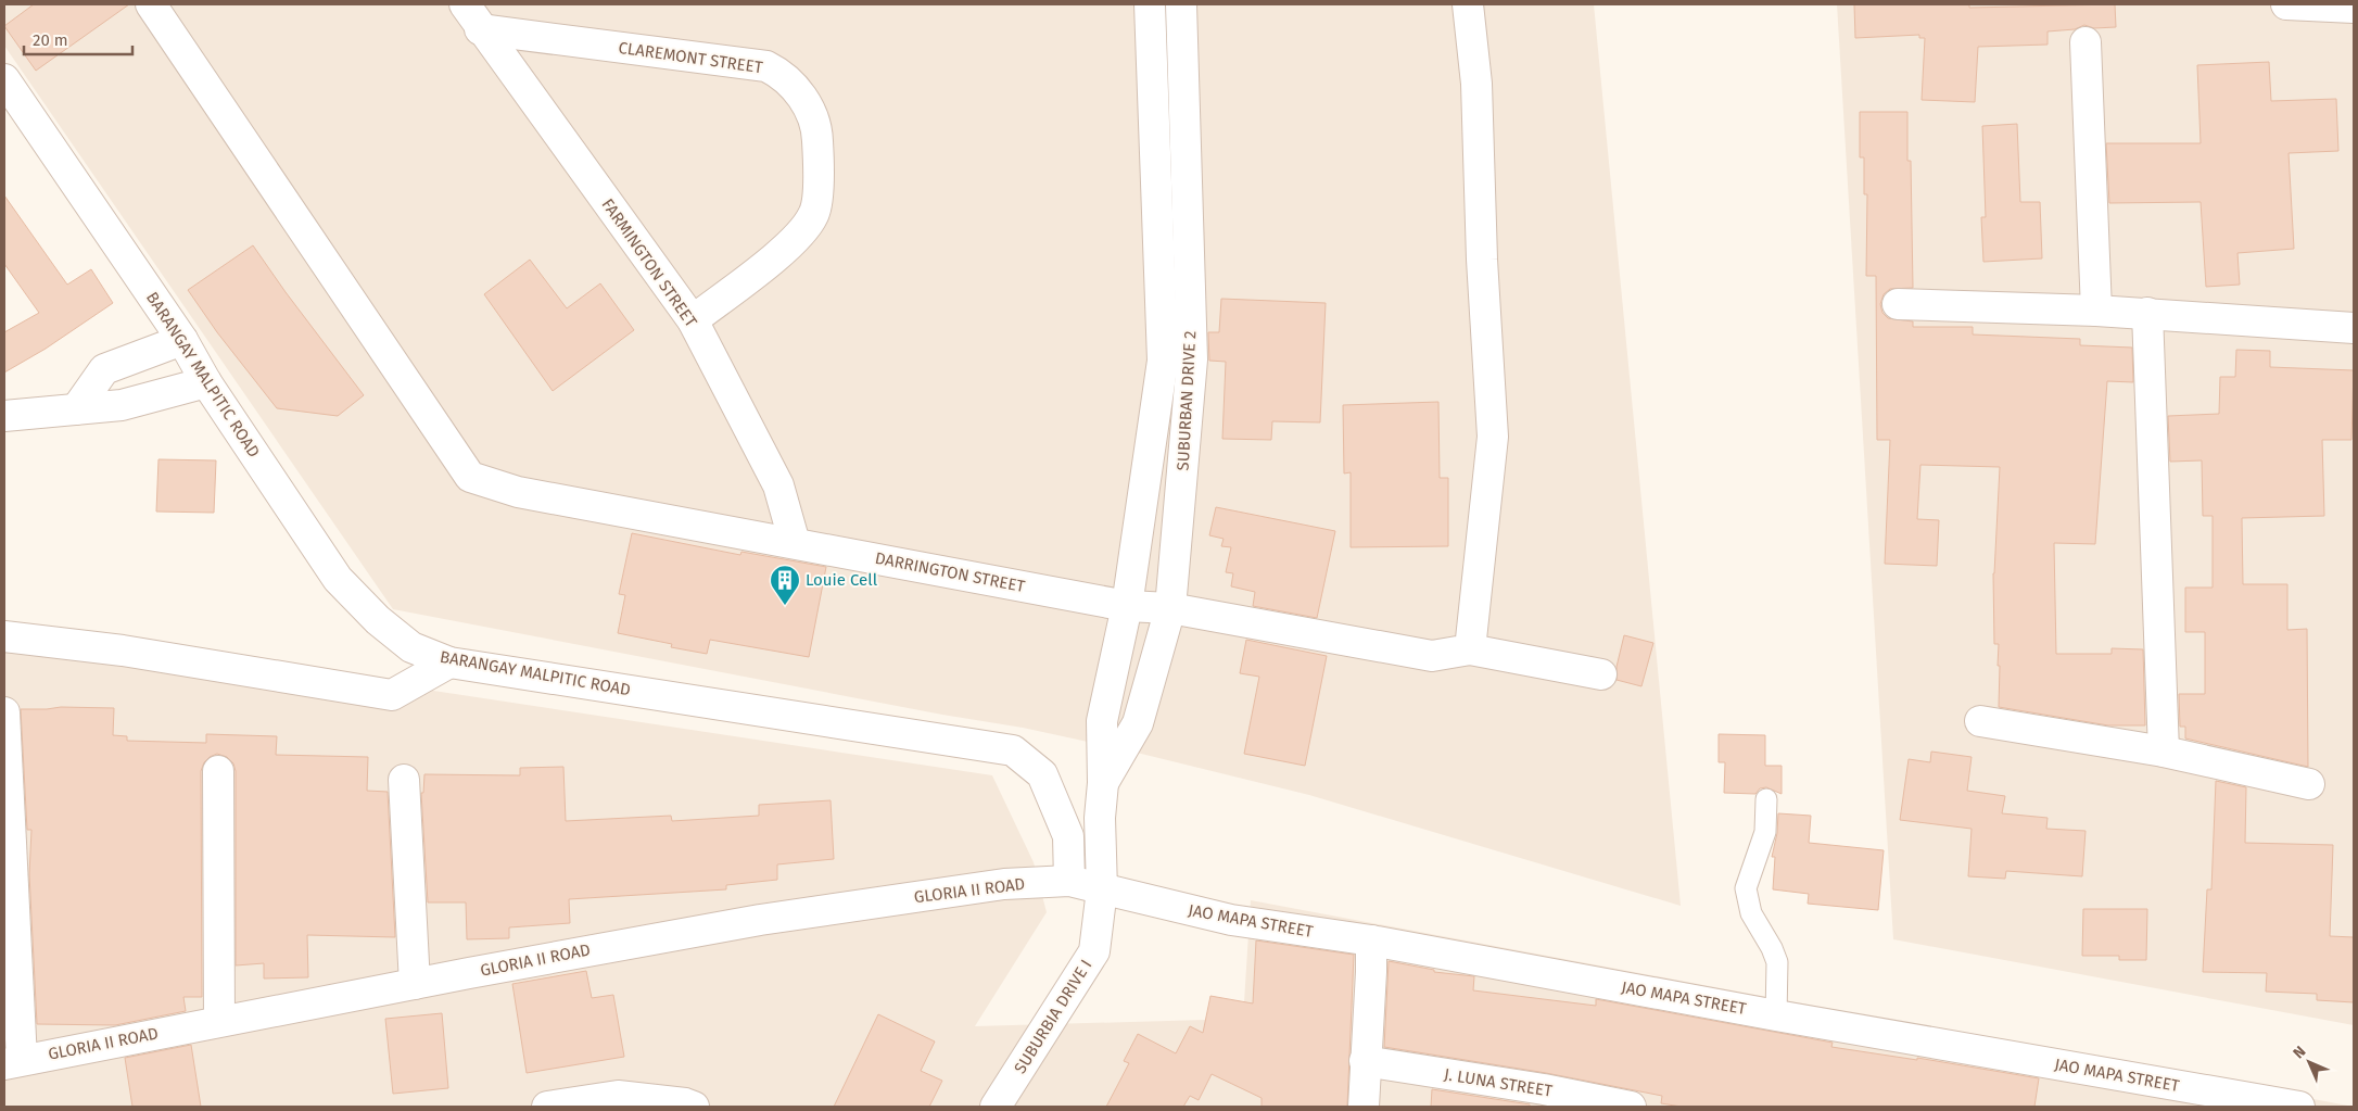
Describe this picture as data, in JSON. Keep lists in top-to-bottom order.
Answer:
{
  "streets": {
    "street": [
      "CLAREMONT STREET",
      "FARMINGTON STREET",
      "BARANGAY MALPITIC ROAD",
      "SUBURBAN DRIVE 2",
      "DARRINGTON STREET",
      "GLORIA II ROAD",
      "JAO MAPA STREET",
      "SUBURBIA DRIVE I",
      "J. LUNA STREET"
    ]
  },
  "crossings": [
    ["CLAREMONT STREET", "FARMINGTON STREET"],
    ["FARMINGTON STREET", "DARRINGTON STREET"],
    ["BARANGAY MALPITIC ROAD", "GLORIA II ROAD"],
    ["BARANGAY MALPITIC ROAD", "JAO MAPA STREET"],
    ["SUBURBAN DRIVE 2", "DARRINGTON STREET"],
    ["SUBURBAN DRIVE 2", "JAO MAPA STREET"],
    ["SUBURBAN DRIVE 2", "SUBURBIA DRIVE I"],
    ["GLORIA II ROAD", "JAO MAPA STREET"],
    ["JAO MAPA STREET", "SUBURBIA DRIVE I"]
  ],
  "places": {
    "building": ["Louie Cell"]
  },
  "scale_bar": "20 m",
  "north": "top left"
}
